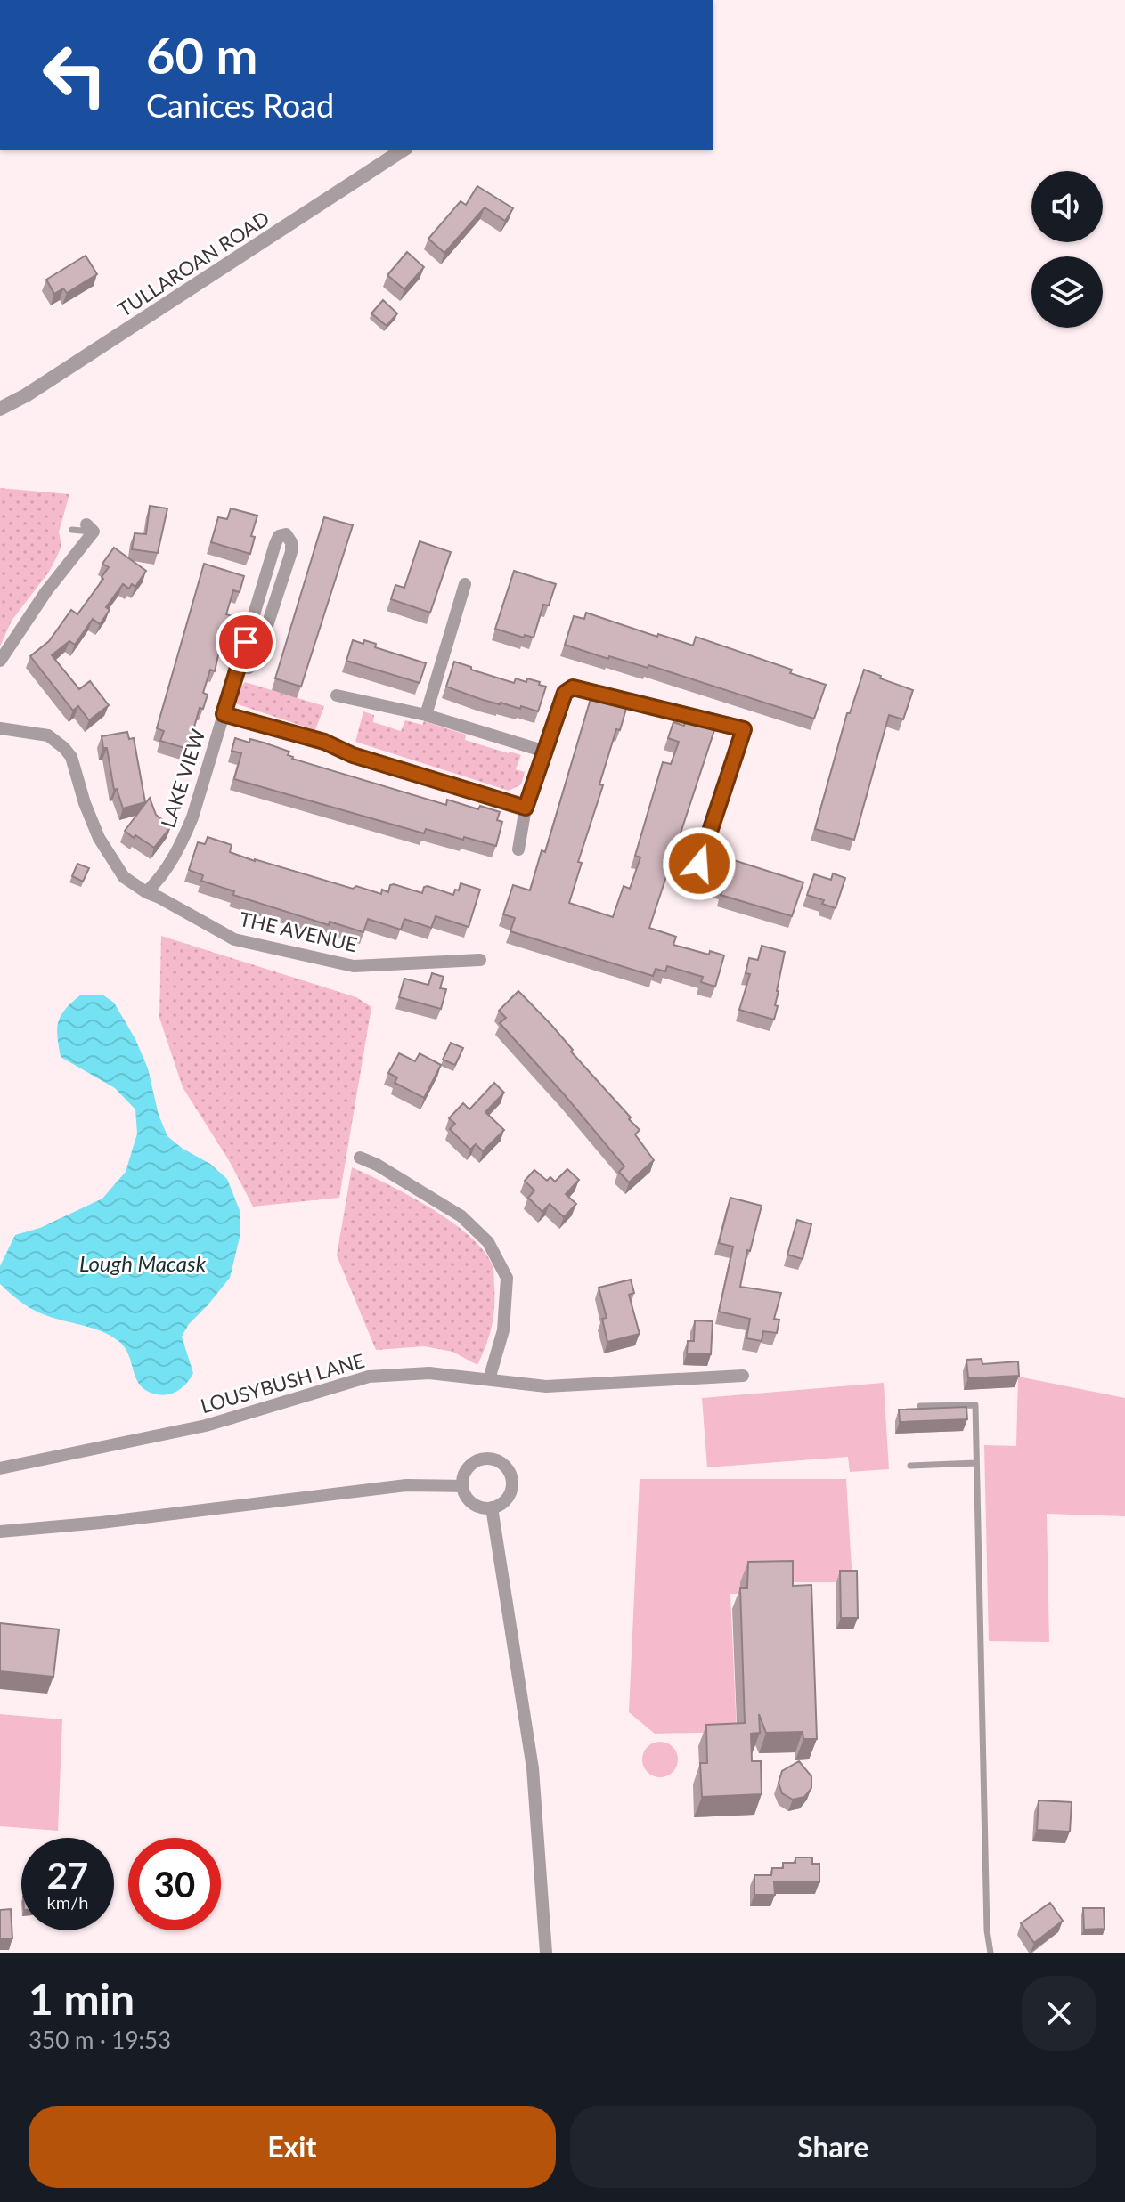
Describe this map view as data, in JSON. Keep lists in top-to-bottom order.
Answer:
{
  "streets": {
    "street": [
      "TULLAROAN ROAD",
      "LAKE VIEW",
      "THE AVENUE",
      "LOUSYBUSH LANE"
    ]
  },
  "crossings": [
    ["LAKE VIEW", "THE AVENUE"]
  ],
  "water": ["Lough Macask"],
  "page": {
    "turn": ["60 m", "Canices Road"],
    "speed": "27 km/h",
    "limit": "30",
    "heading": ["1 min", "350 m · 19:53"],
    "buttons": ["Exit", "Share"]
  }
}
